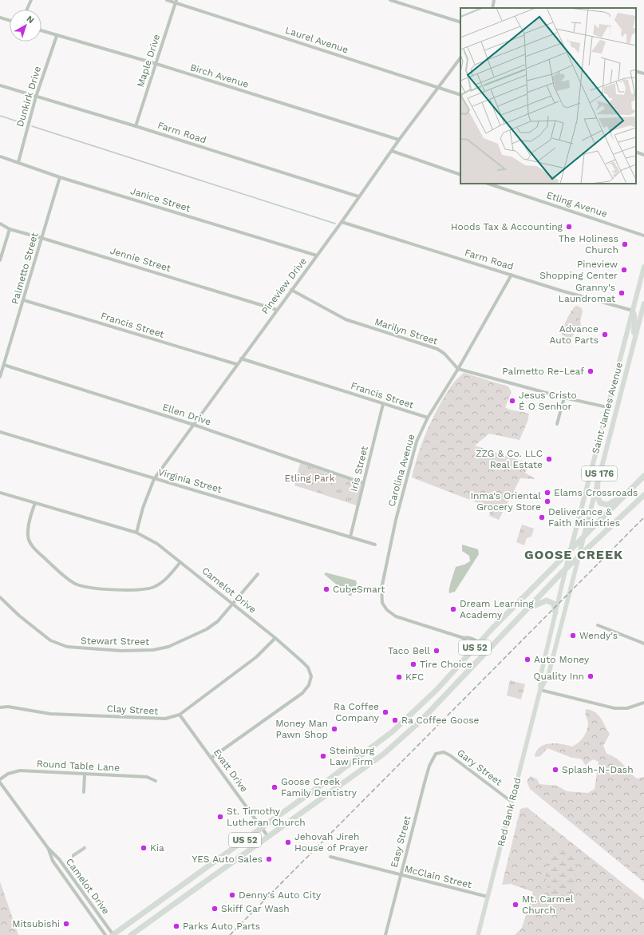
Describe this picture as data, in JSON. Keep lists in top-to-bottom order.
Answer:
{
  "streets": {
    "highway": ["US 52"],
    "main road": ["Saint James Avenue", "US 176", "Red Bank Road"],
    "street": [
      "Laurel Avenue",
      "Maple Drive",
      "Birch Avenue",
      "Dunkirk Drive",
      "Farm Road",
      "Janice Street",
      "Etling Avenue",
      "Jennie Street",
      "Palmetto Street",
      "Pineview Drive",
      "Francis Street",
      "Marilyn Street",
      "Ellen Drive",
      "Iris Street",
      "Carolina Avenue",
      "Virginia Street",
      "Camelot Drive",
      "Stewart Street",
      "Clay Street",
      "Round Table Lane",
      "Gary Street",
      "Evatt Drive",
      "Easy Street",
      "McClain Street"
    ]
  },
  "crossings": [
    ["Laurel Avenue", "Maple Drive"],
    ["Laurel Avenue", "Pineview Drive"],
    ["Maple Drive", "Birch Avenue"],
    ["Maple Drive", "Farm Road"],
    ["Birch Avenue", "Dunkirk Drive"],
    ["Birch Avenue", "Pineview Drive"],
    ["Dunkirk Drive", "Farm Road"],
    ["Dunkirk Drive", "Janice Street"],
    ["Farm Road", "Pineview Drive"],
    ["Farm Road", "Saint James Avenue"],
    ["Farm Road", "Carolina Avenue"],
    ["Janice Street", "Palmetto Street"],
    ["Janice Street", "Pineview Drive"],
    ["Jennie Street", "Palmetto Street"],
    ["Jennie Street", "Pineview Drive"],
    ["Palmetto Street", "Francis Street"],
    ["Palmetto Street", "Ellen Drive"],
    ["Pineview Drive", "Francis Street"],
    ["Pineview Drive", "Marilyn Street"],
    ["Pineview Drive", "Ellen Drive"],
    ["Pineview Drive", "Virginia Street"],
    ["Pineview Drive", "Camelot Drive"],
    ["Francis Street", "Iris Street"],
    ["Francis Street", "Carolina Avenue"],
    ["Marilyn Street", "Carolina Avenue"],
    ["Saint James Avenue", "US 52"],
    ["Saint James Avenue", "Red Bank Road"],
    ["Ellen Drive", "Iris Street"],
    ["Iris Street", "Virginia Street"],
    ["Carolina Avenue", "US 52"],
    ["Camelot Drive", "Stewart Street"],
    ["Camelot Drive", "US 52"],
    ["Camelot Drive", "Clay Street"],
    ["Camelot Drive", "Evatt Drive"],
    ["US 52", "Evatt Drive"],
    ["US 52", "Red Bank Road"],
    ["Clay Street", "Evatt Drive"],
    ["Gary Street", "Red Bank Road"],
    ["Gary Street", "Easy Street"],
    ["Red Bank Road", "McClain Street"],
    ["Easy Street", "McClain Street"]
  ],
  "districts": ["GOOSE CREEK"],
  "parks": ["Etling Park"],
  "places": [
    "Hoods Tax & Accounting",
    "The Holiness Church",
    "Pineview Shopping Center",
    "Granny's Laundromat",
    "Advance Auto Parts",
    "Palmetto Re-Leaf",
    "Jesus Cristo É O Senhor",
    "ZZG & Co. LLC Real Estate",
    "Elams Crossroads",
    "Inma's Oriental Grocery Store",
    "Deliverance & Faith Ministries",
    "CubeSmart",
    "Dream Learning Academy",
    "Wendy's",
    "Taco Bell",
    "Auto Money",
    "Tire Choice",
    "Quality Inn",
    "KFC",
    "Ra Coffee Company",
    "Ra Coffee Goose",
    "Money Man Pawn Shop",
    "Steinburg Law Firm",
    "Splash-N-Dash",
    "Goose Creek Family Dentistry",
    "St. Timothy Lutheran Church",
    "Jehovah Jireh House of Prayer",
    "Kia",
    "YES Auto Sales",
    "Denny's Auto City",
    "Mt. Carmel Church",
    "Skiff Car Wash",
    "Mitsubishi",
    "Parks Auto Parts"
  ],
  "north": "top right"
}
